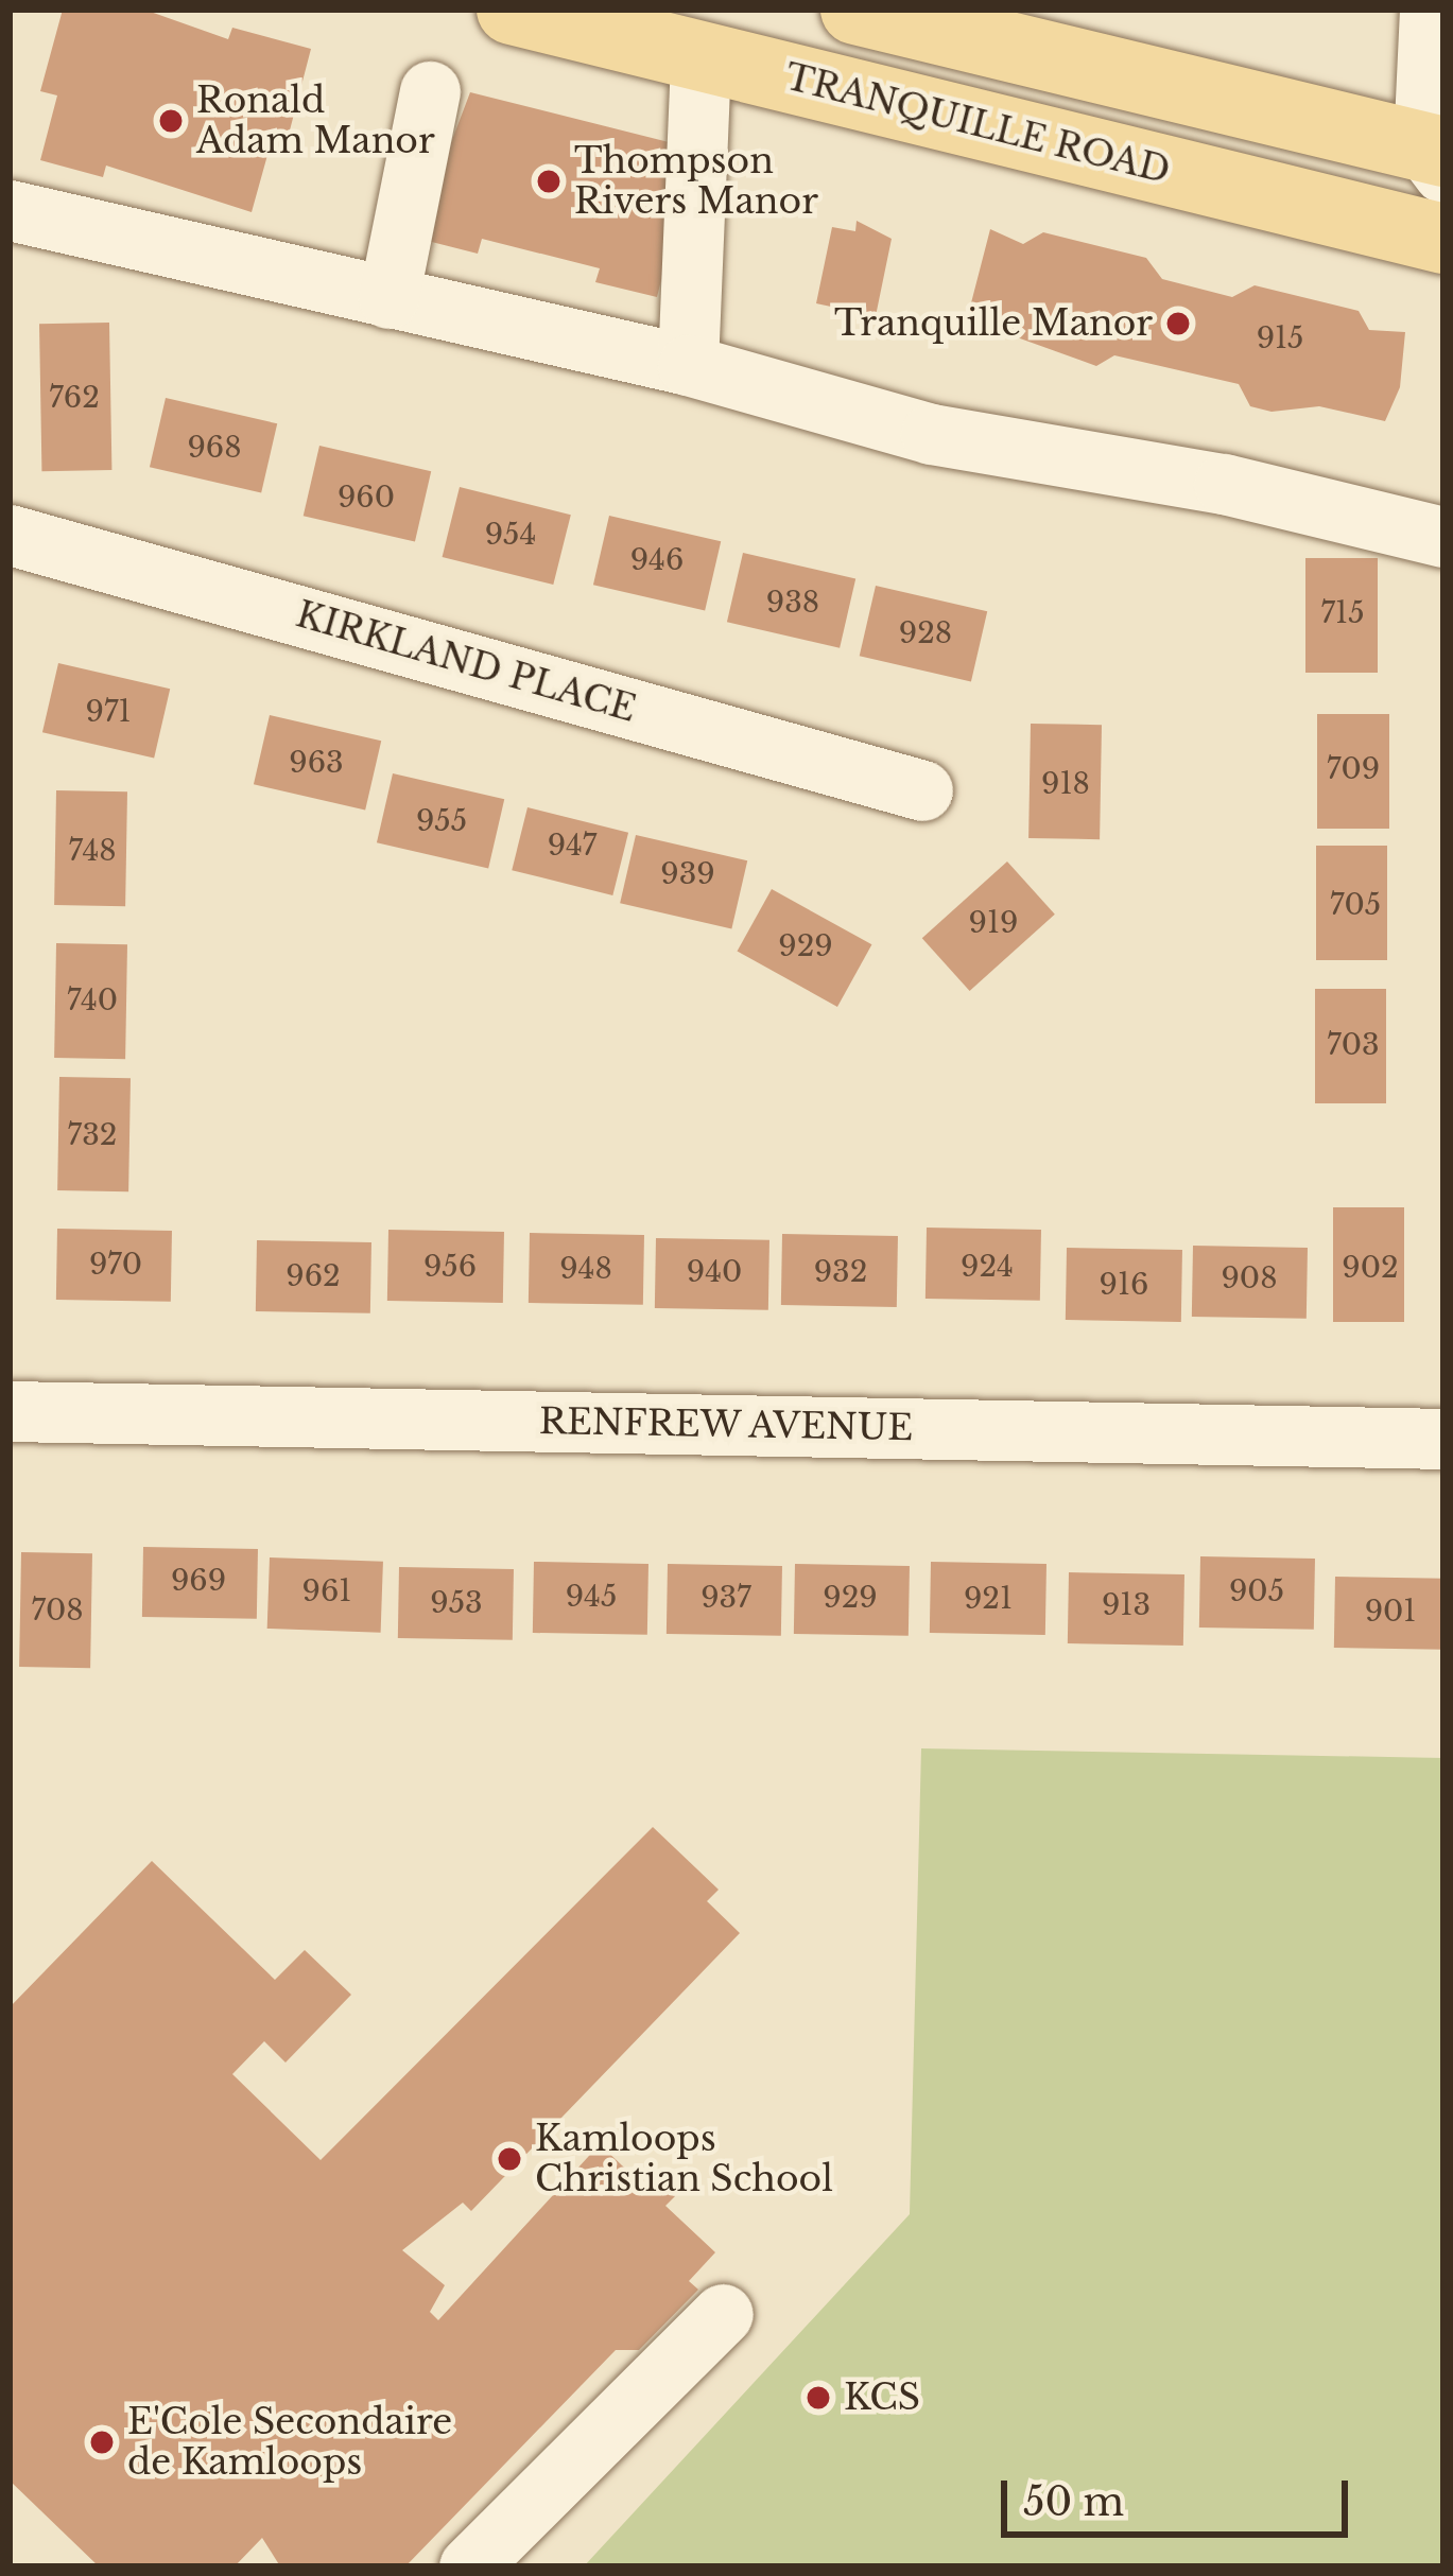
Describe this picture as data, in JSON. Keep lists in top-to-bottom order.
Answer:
{
  "streets": {
    "main road": ["TRANQUILLE ROAD"],
    "street": ["KIRKLAND PLACE", "RENFREW AVENUE"]
  },
  "places": [
    "Ronald Adam Manor",
    "Thompson Rivers Manor",
    "Tranquille Manor",
    "Kamloops Christian School",
    "KCS",
    "E'Cole Secondaire de Kamloops"
  ],
  "house_numbers": [
    "915",
    "762",
    "968",
    "960",
    "954",
    "946",
    "938",
    "715",
    "928",
    "971",
    "963",
    "709",
    "918",
    "955",
    "947",
    "748",
    "939",
    "705",
    "919",
    "929",
    "740",
    "703",
    "732",
    "970",
    "956",
    "924",
    "902",
    "948",
    "940",
    "932",
    "962",
    "908",
    "916",
    "969",
    "961",
    "905",
    "945",
    "937",
    "929",
    "921",
    "953",
    "913",
    "708",
    "901"
  ],
  "scale_bar": "50 m"
}
